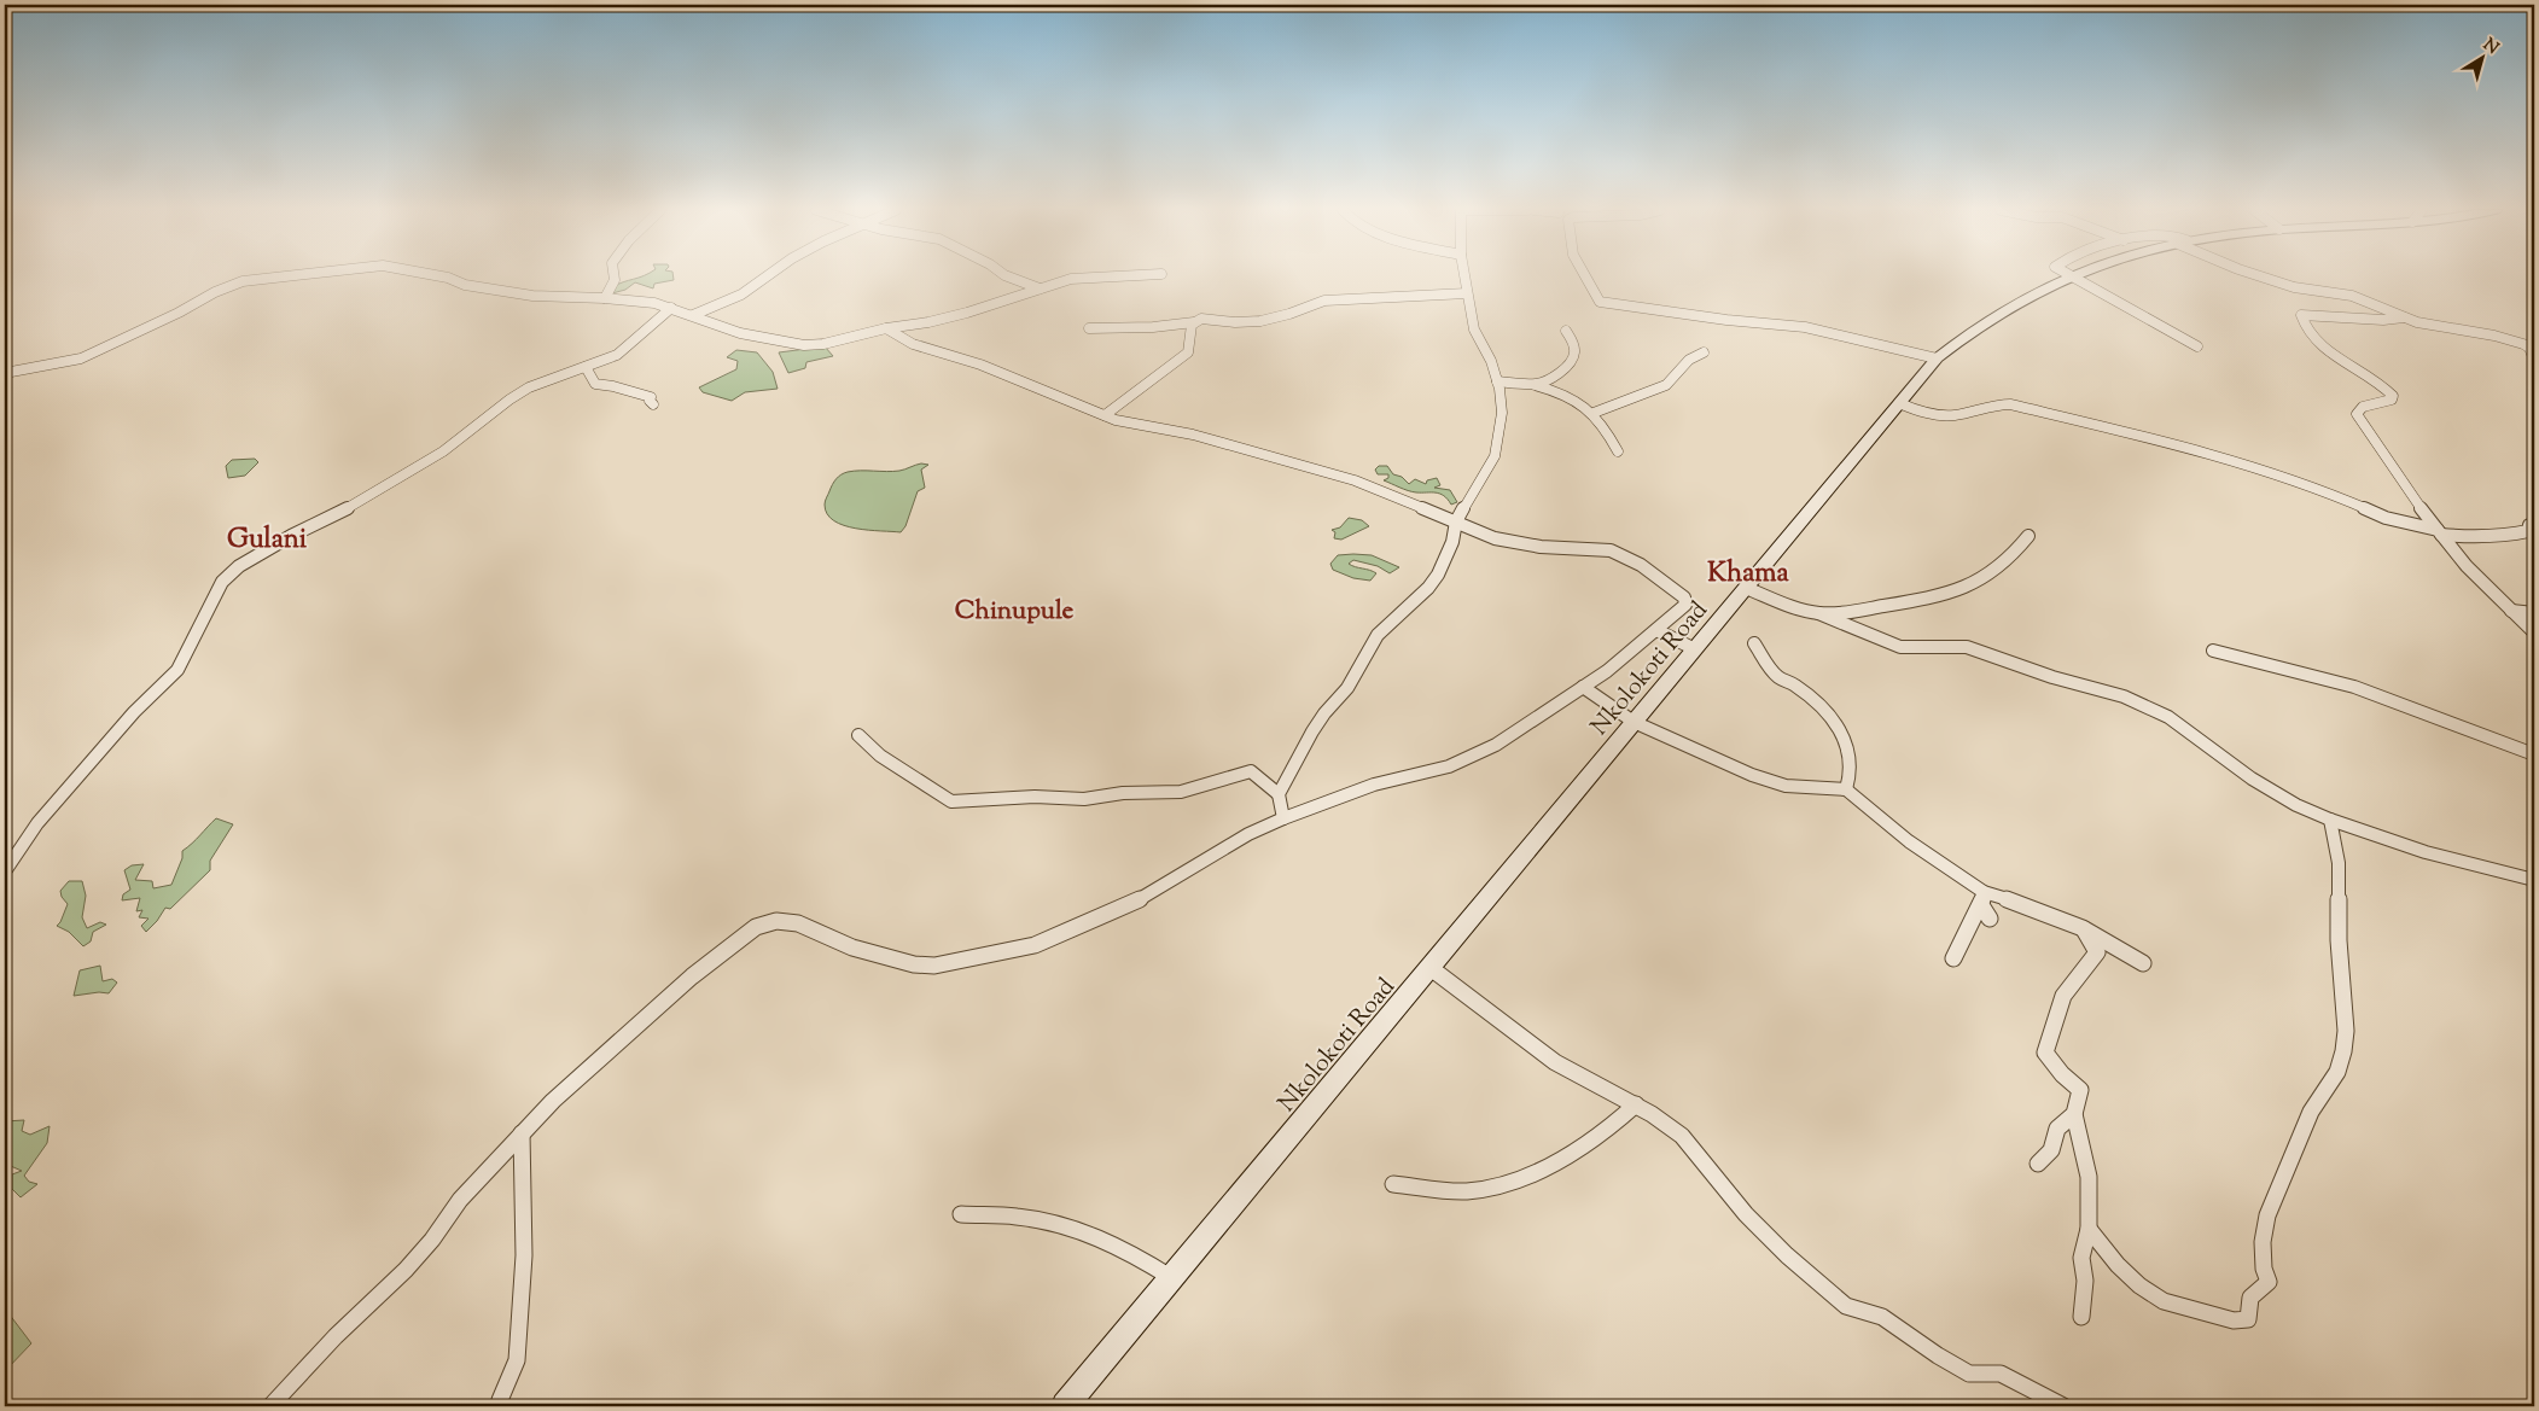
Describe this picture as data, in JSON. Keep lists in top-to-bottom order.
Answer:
{
  "streets": {
    "main road": ["Nkolokoti Road"]
  },
  "districts": ["Gulani", "Khama", "Chinupule"],
  "north": "top right"
}
